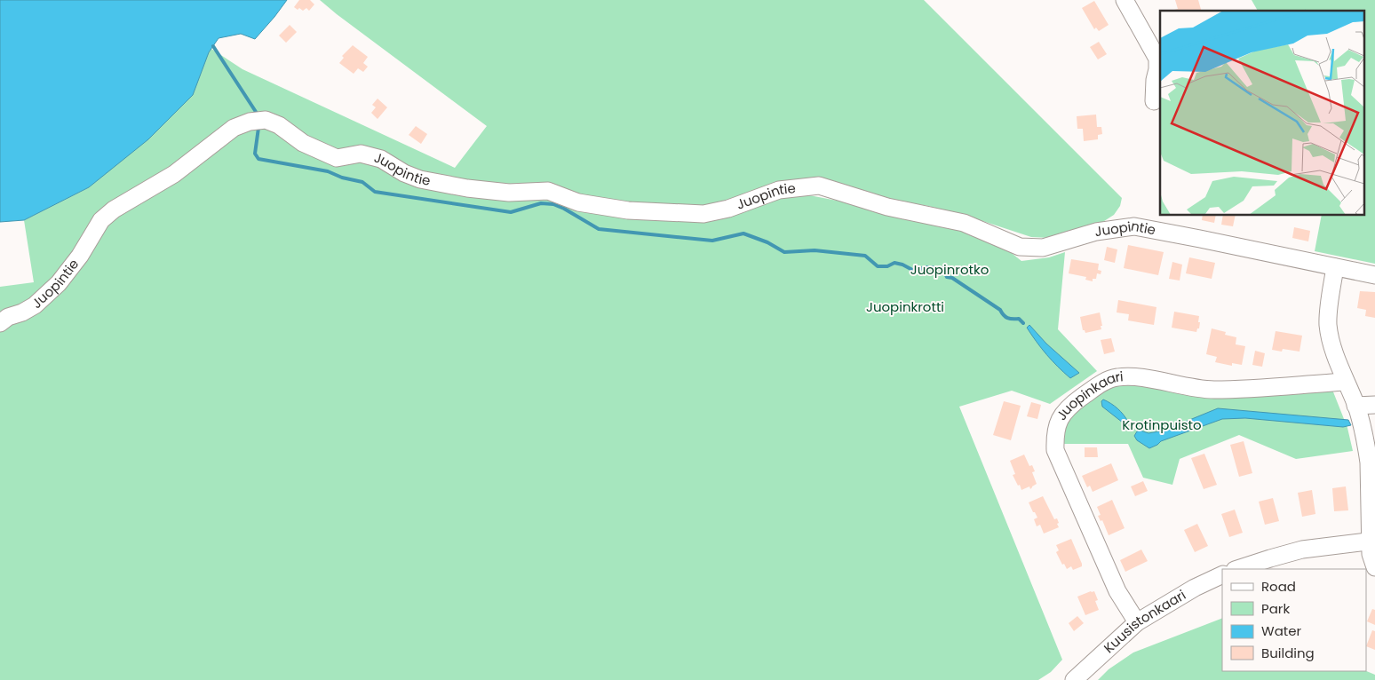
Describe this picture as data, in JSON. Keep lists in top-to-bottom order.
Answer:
{
  "streets": {
    "street": ["Juopintie", "Juopinkaari", "Kuusistonkaari"]
  },
  "crossings": [
    ["Juopinkaari", "Kuusistonkaari"]
  ],
  "parks": ["Juopinrotko", "Juopinkrotti", "Krotinpuisto"],
  "legend": [
    "Road",
    "Park",
    "Water",
    "Building"
  ]
}
